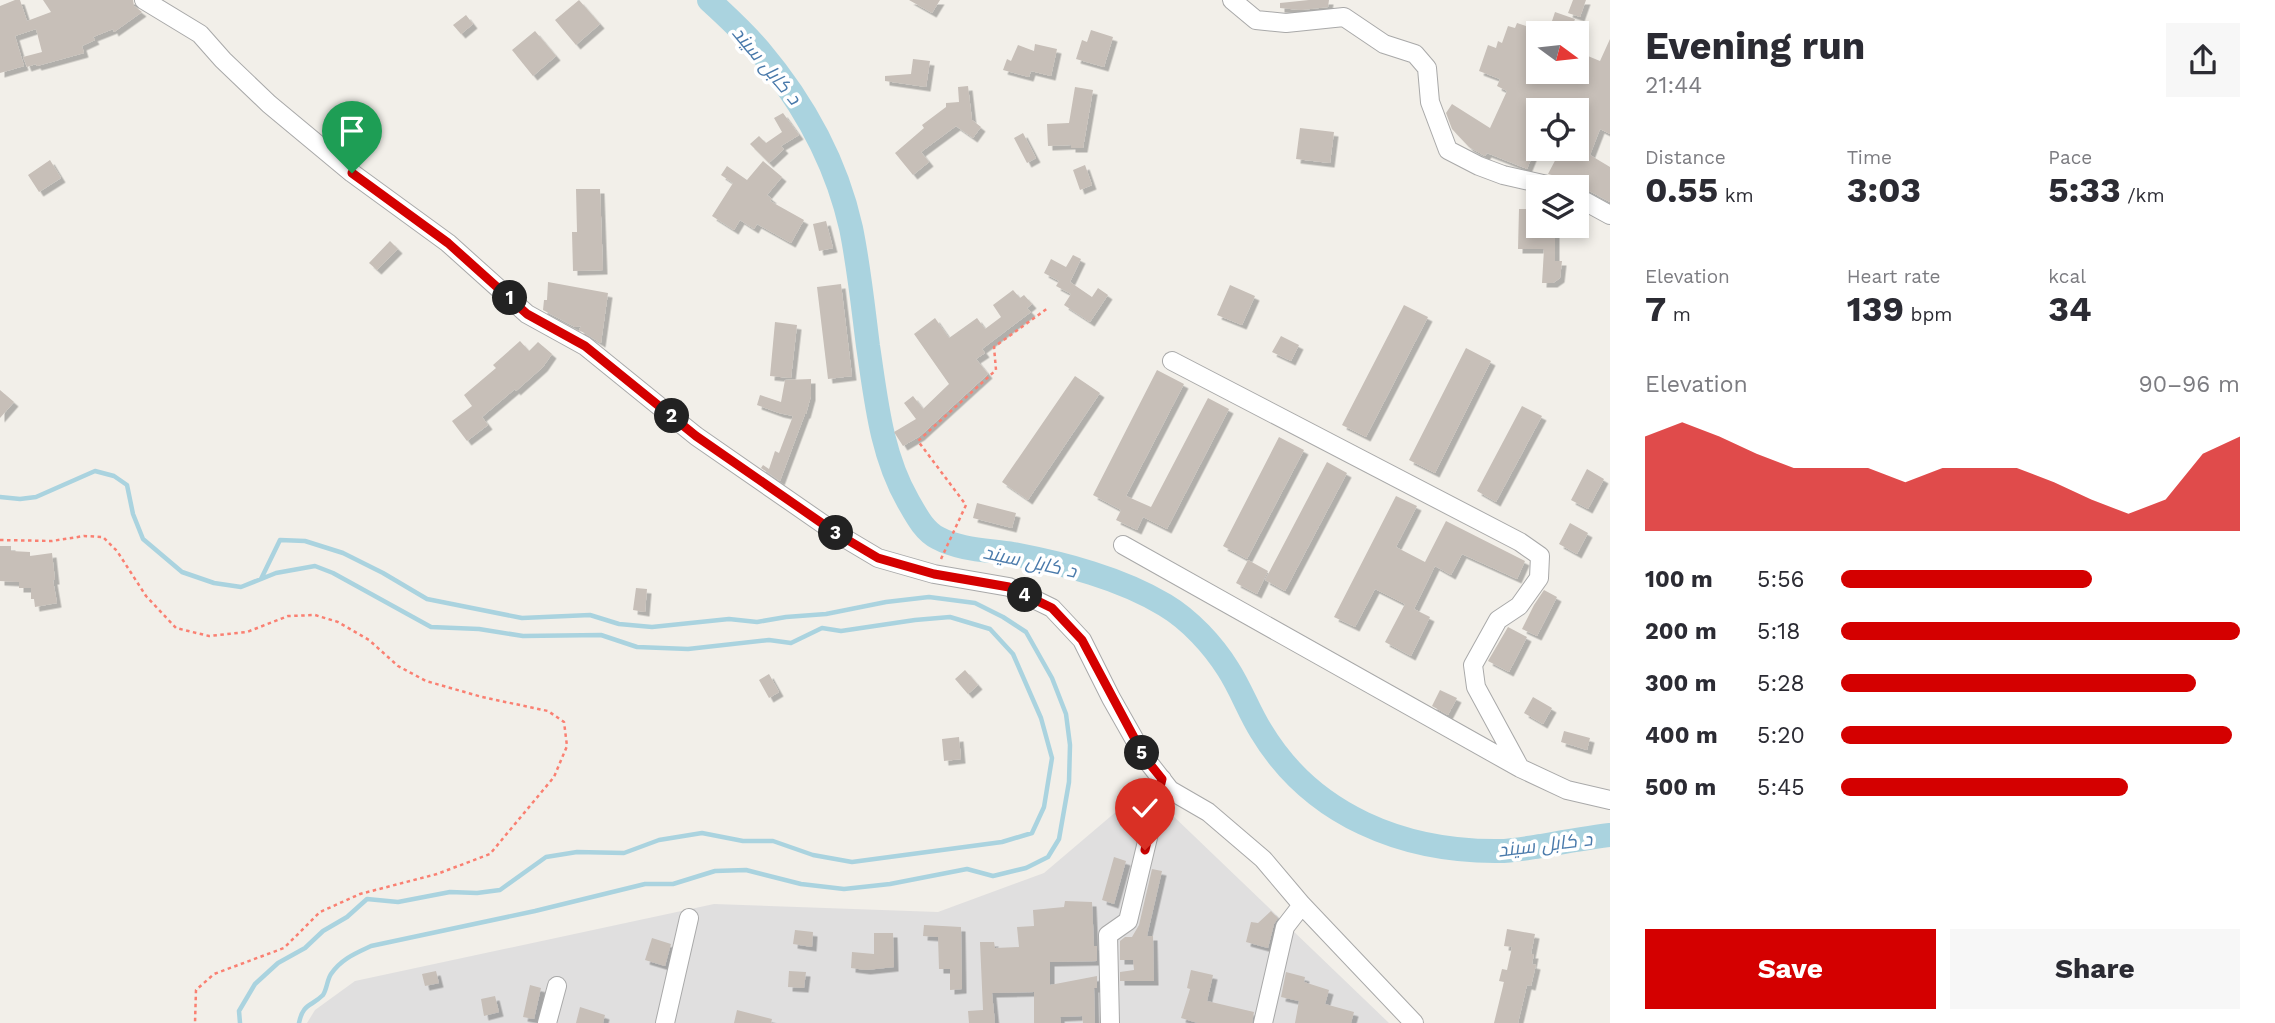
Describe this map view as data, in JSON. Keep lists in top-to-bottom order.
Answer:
{
  "water": ["د کابل سيند"],
  "north": "right",
  "page": {
    "heading": ["Evening run", "21:44"],
    "stats": [
      ["Distance", "0.55 km"],
      ["Time", "3:03"],
      ["Pace", "5:33 /km"],
      ["Elevation", "7 m"],
      ["Heart rate", "139 bpm"],
      ["kcal", "34"]
    ],
    "pins": [
      "1",
      "2",
      "3",
      "4",
      "5"
    ],
    "chart": ["Elevation", "90–96 m"],
    "list": [
      {
        "name": "100 m",
        "note": "5:56"
      },
      {
        "name": "200 m",
        "note": "5:18"
      },
      {
        "name": "300 m",
        "note": "5:28"
      },
      {
        "name": "400 m",
        "note": "5:20"
      },
      {
        "name": "500 m",
        "note": "5:45"
      }
    ],
    "buttons": ["Save", "Share"]
  }
}
